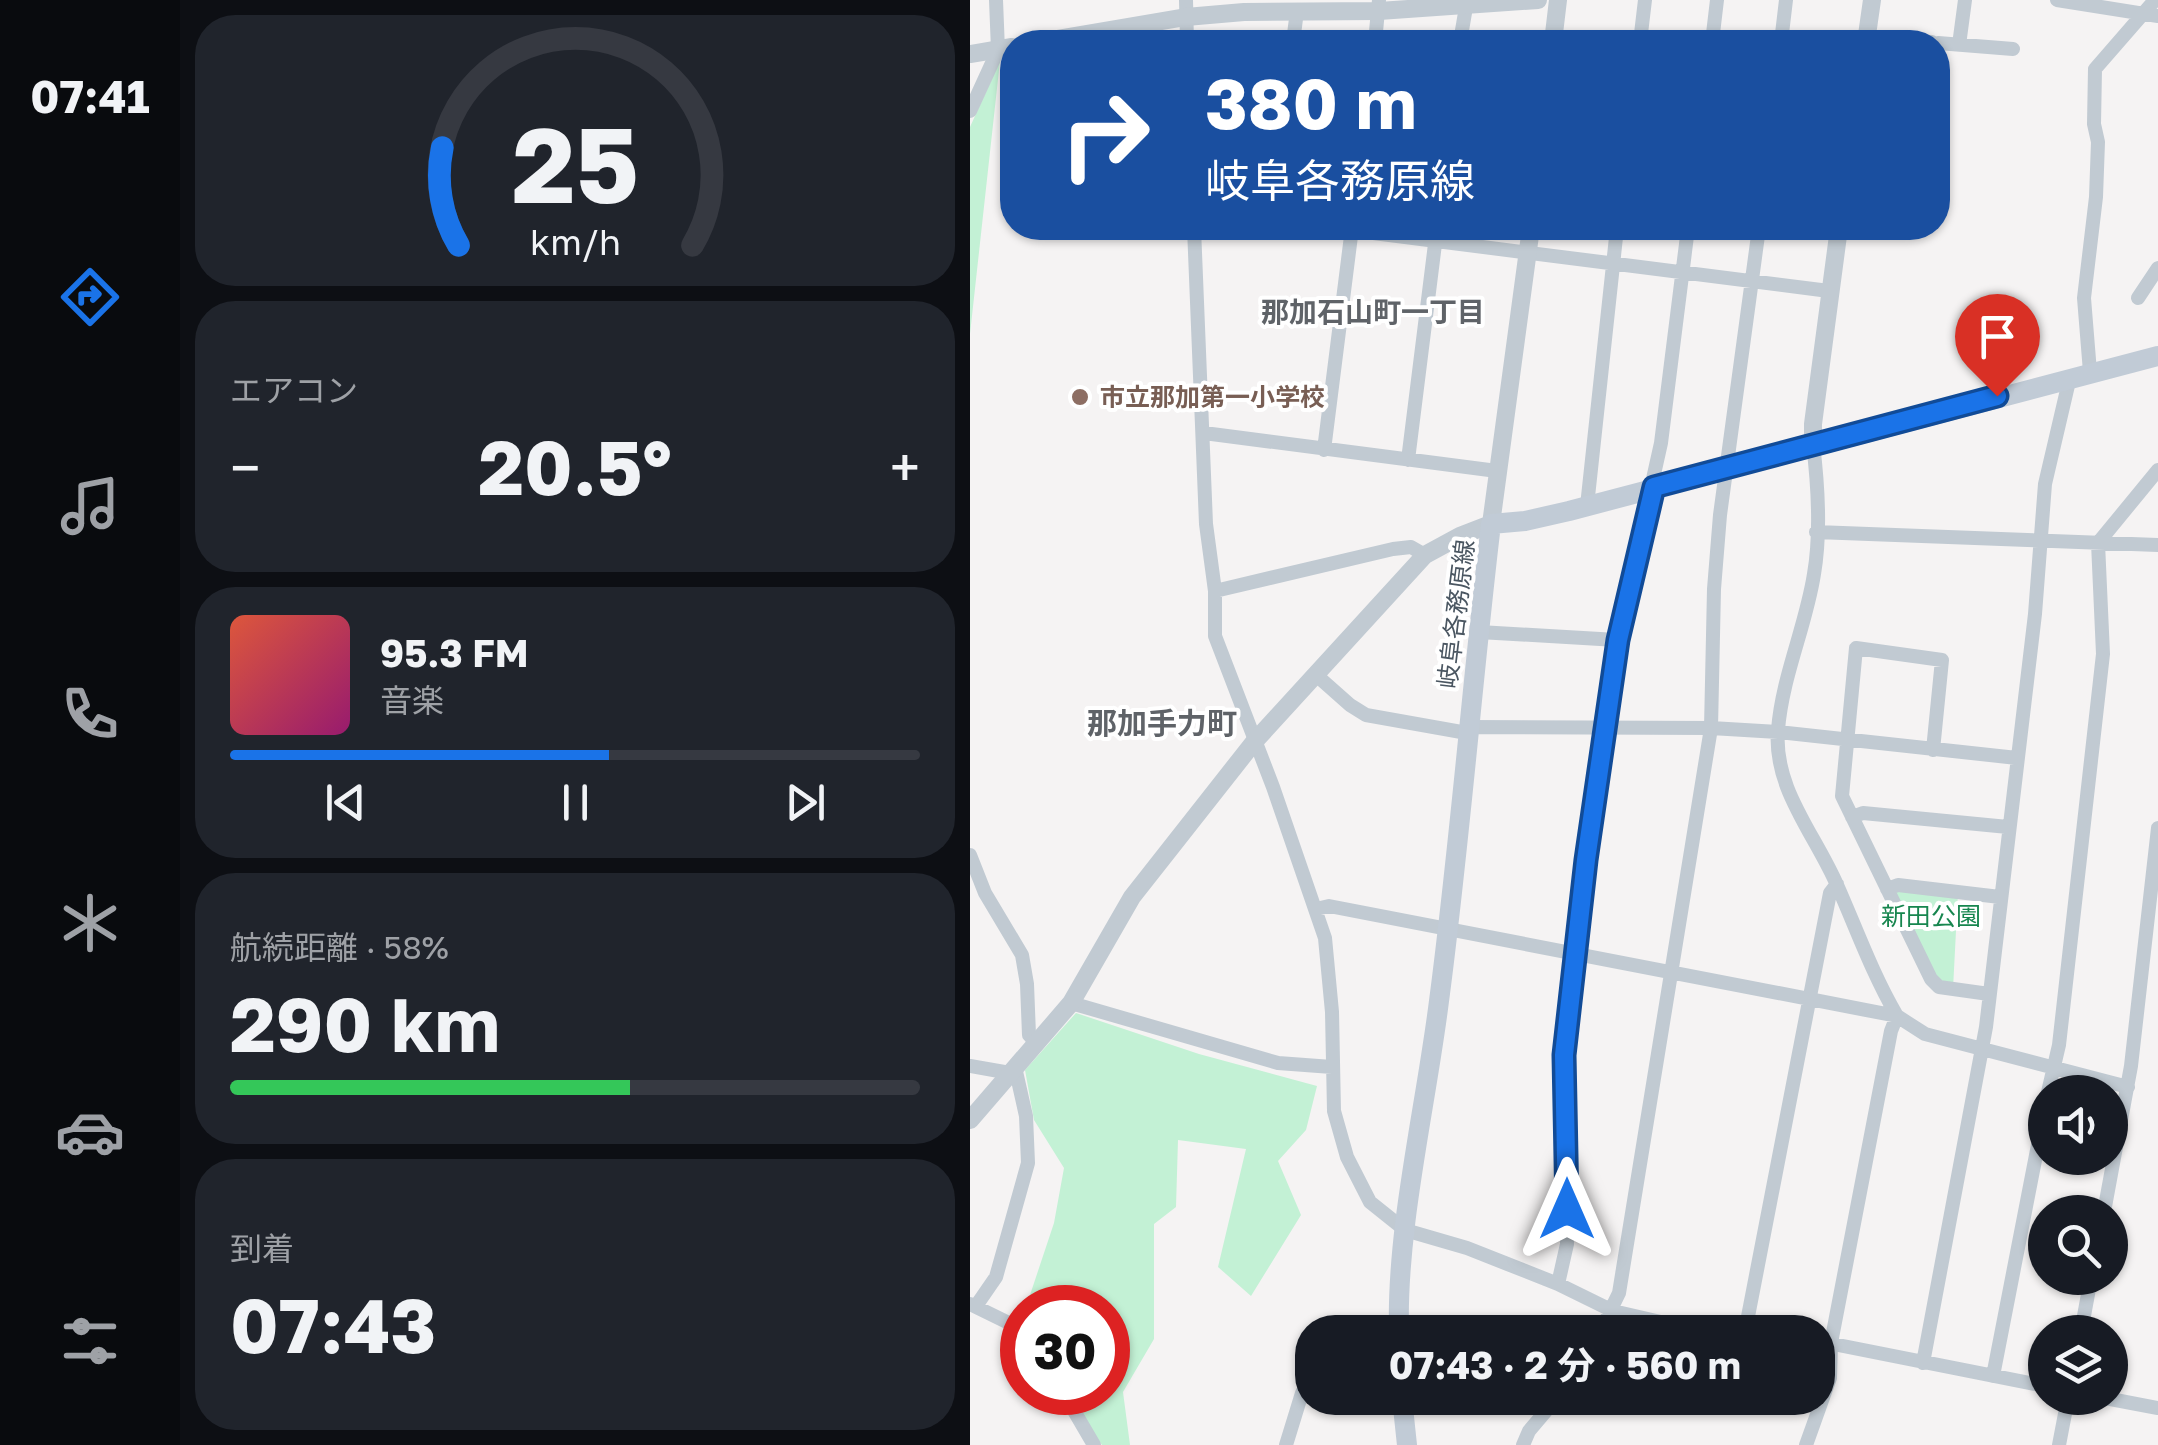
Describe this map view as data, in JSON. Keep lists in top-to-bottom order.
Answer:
{
  "streets": {
    "main road": ["岐阜各務原線"]
  },
  "districts": ["那加石山町一丁目", "那加手力町"],
  "parks": ["新田公園"],
  "places": ["市立那加第一小学校"],
  "page": {
    "tabs": "07:41",
    "turn": ["380 m", "岐阜各務原線"],
    "tile": [
      "エアコン",
      ["航続距離 · 58%", "290 km"],
      ["到着", "07:43"]
    ],
    "heat": ["−", "20.5°", "+"],
    "song": ["95.3 FM", "音楽"],
    "limit": "30",
    "trip": "07:43 · 2 分 · 560 m",
    "gauge": ["25", "km/h"]
  }
}
